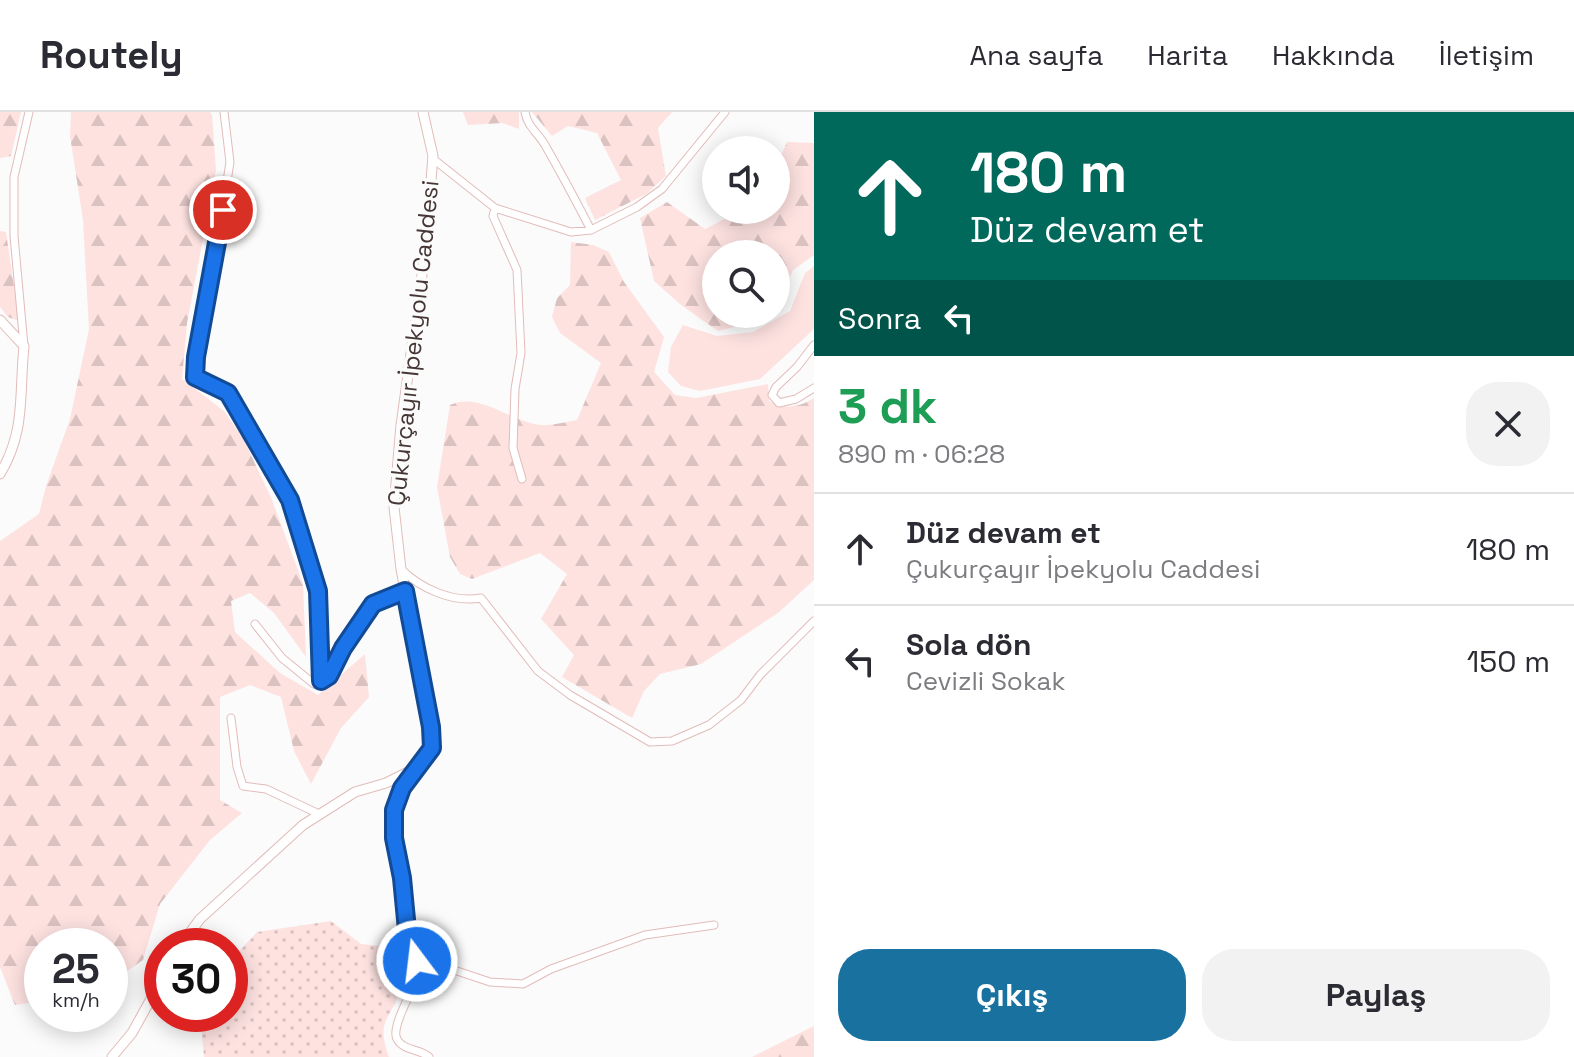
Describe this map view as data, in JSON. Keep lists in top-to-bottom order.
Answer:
{
  "streets": {
    "street": ["Çukurçayır İpekyolu Caddesi"]
  },
  "page": {
    "header": "Routely",
    "nav": [
      "Ana sayfa",
      "Harita",
      "Hakkında",
      "İletişim"
    ],
    "turn": ["180 m", "Düz devam et"],
    "then": "Sonra",
    "heading": ["3 dk", "890 m · 06:28"],
    "list": [
      {
        "name": "Düz devam et",
        "note": "Çukurçayır İpekyolu Caddesi",
        "value": "180 m"
      },
      {
        "name": "Sola dön",
        "note": "Cevizli Sokak",
        "value": "150 m"
      }
    ],
    "speed": "25 km/h",
    "limit": "30",
    "buttons": ["Çıkış", "Paylaş"]
  }
}
